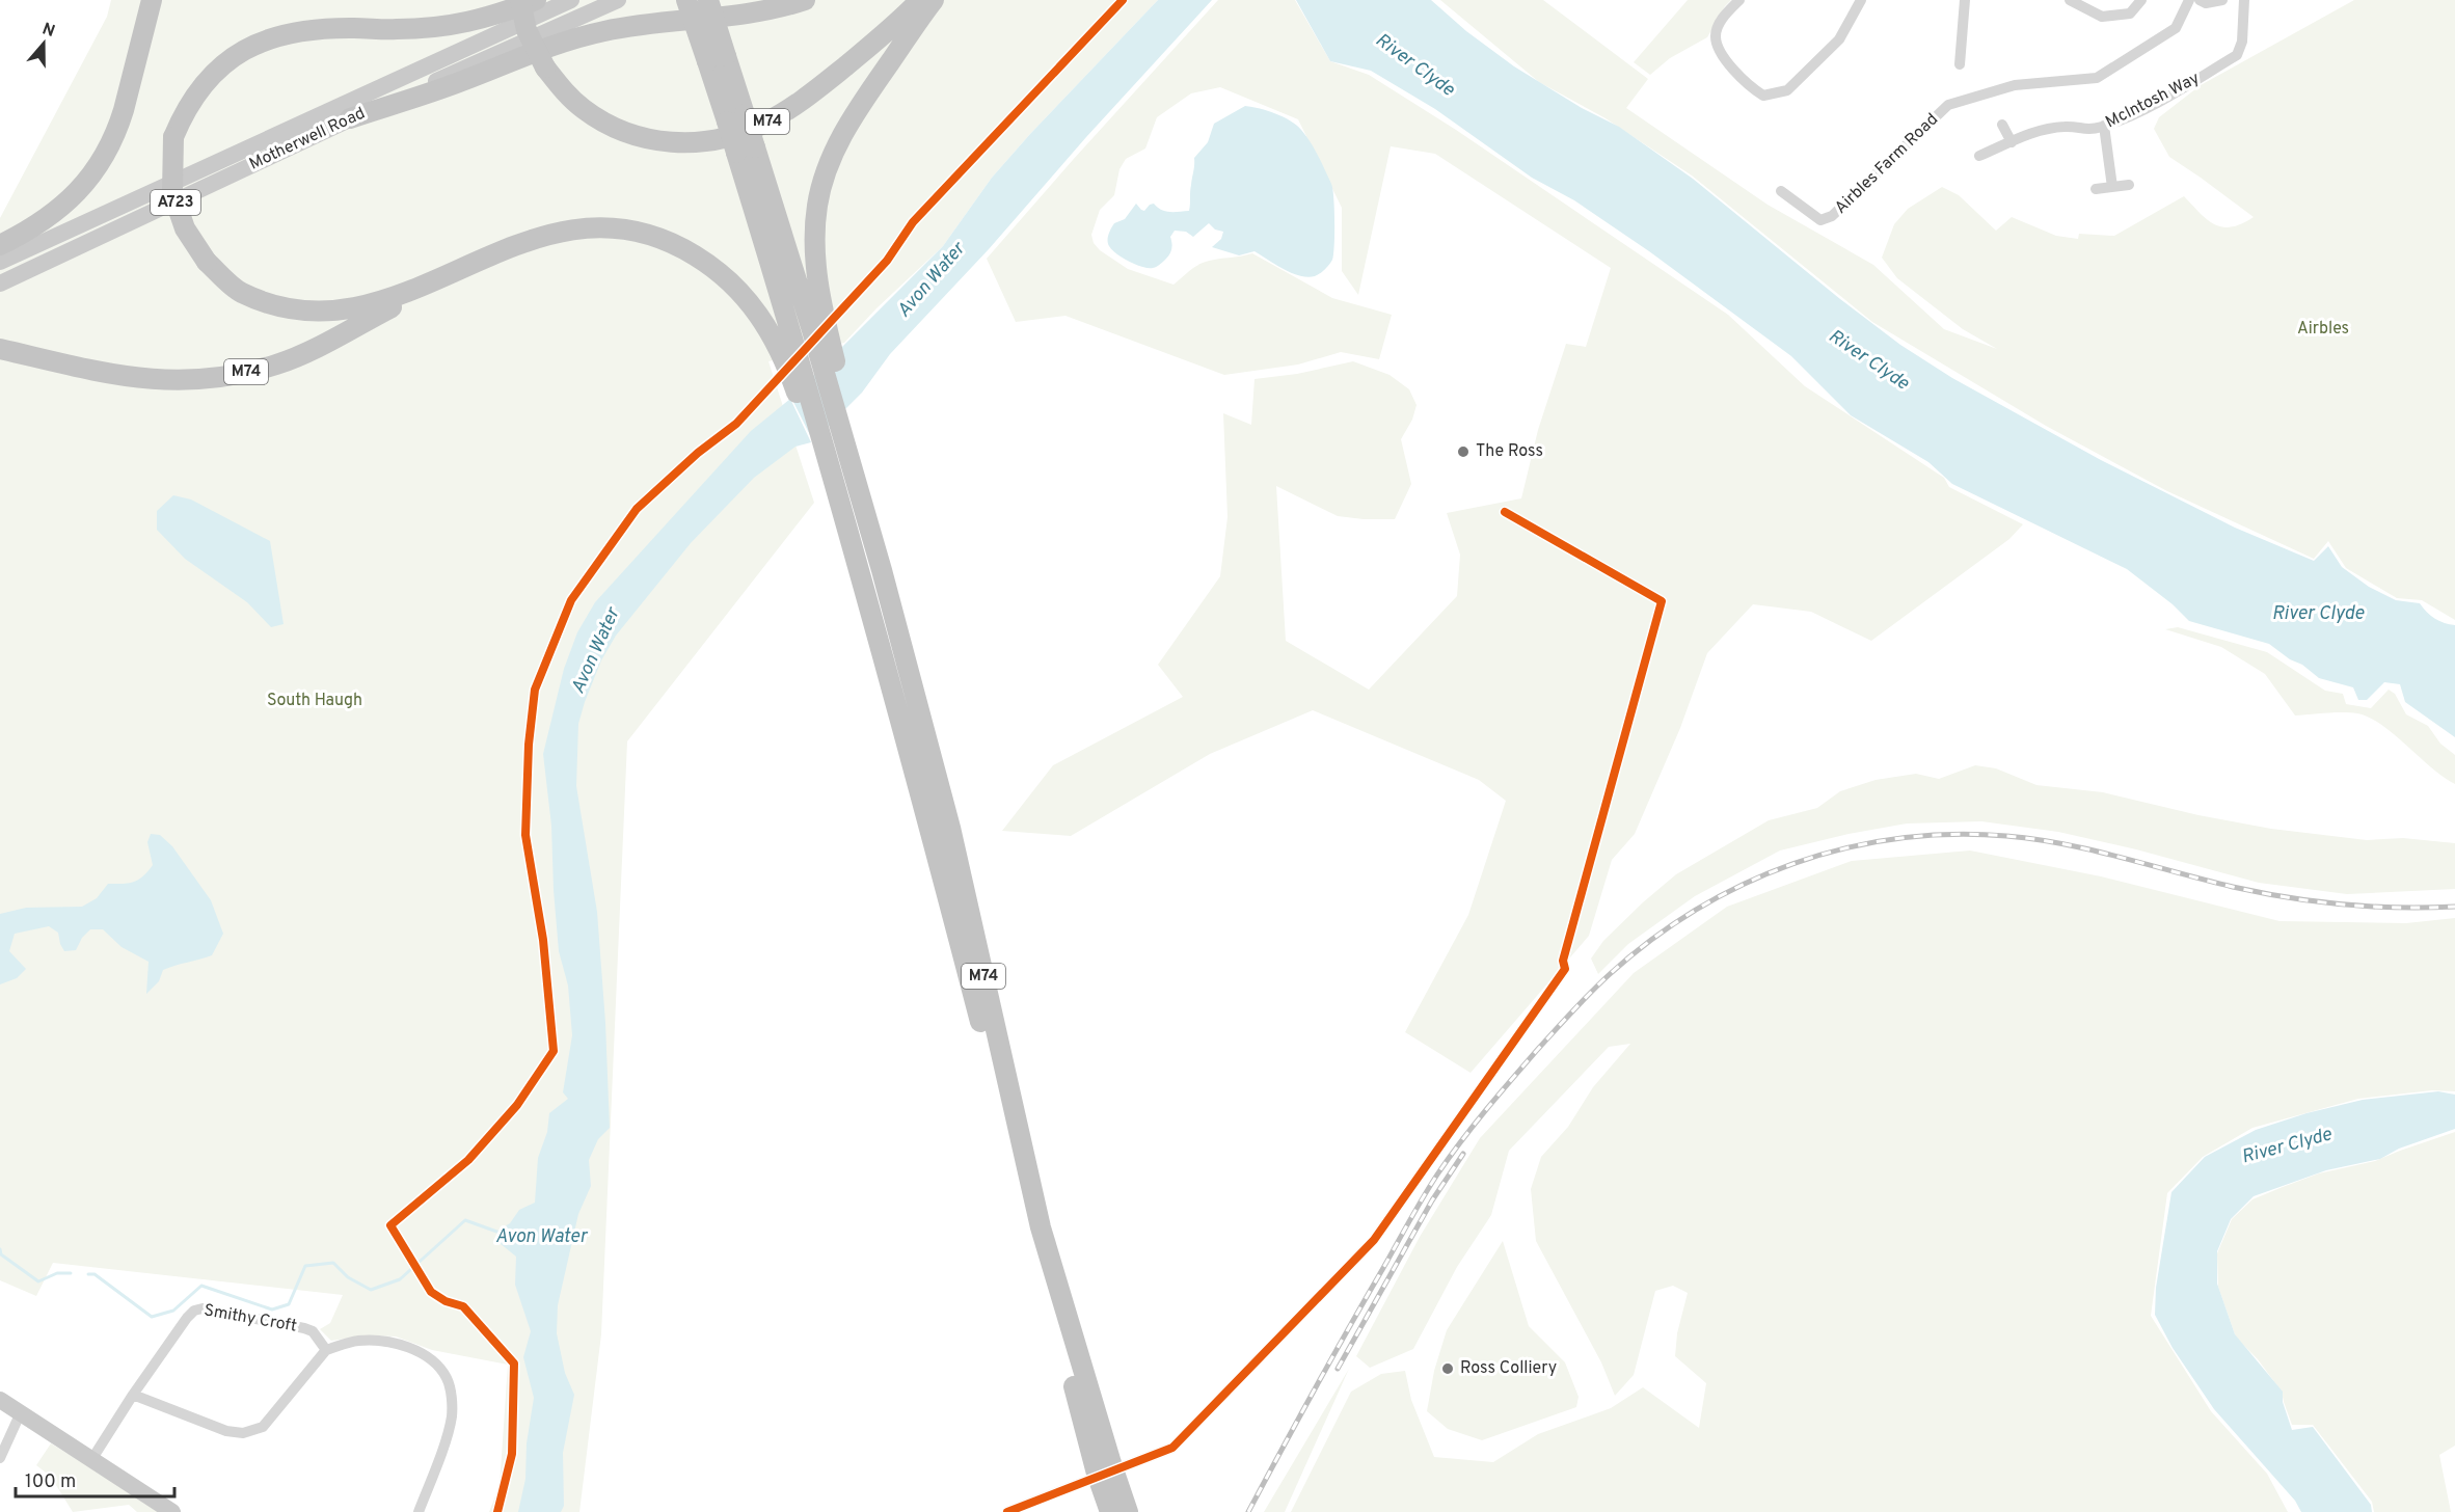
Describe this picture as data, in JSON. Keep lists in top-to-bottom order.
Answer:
{
  "streets": {
    "highway": ["M74"],
    "main road": ["Motherwell Road", "A723"],
    "street": ["McIntosh Way", "Airbles Farm Road", "Smithy Croft"]
  },
  "water": ["River Clyde", "Avon Water"],
  "parks": ["Airbles", "South Haugh"],
  "places": ["The Ross", "Ross Colliery"],
  "scale_bar": "100 m",
  "north": "top"
}
